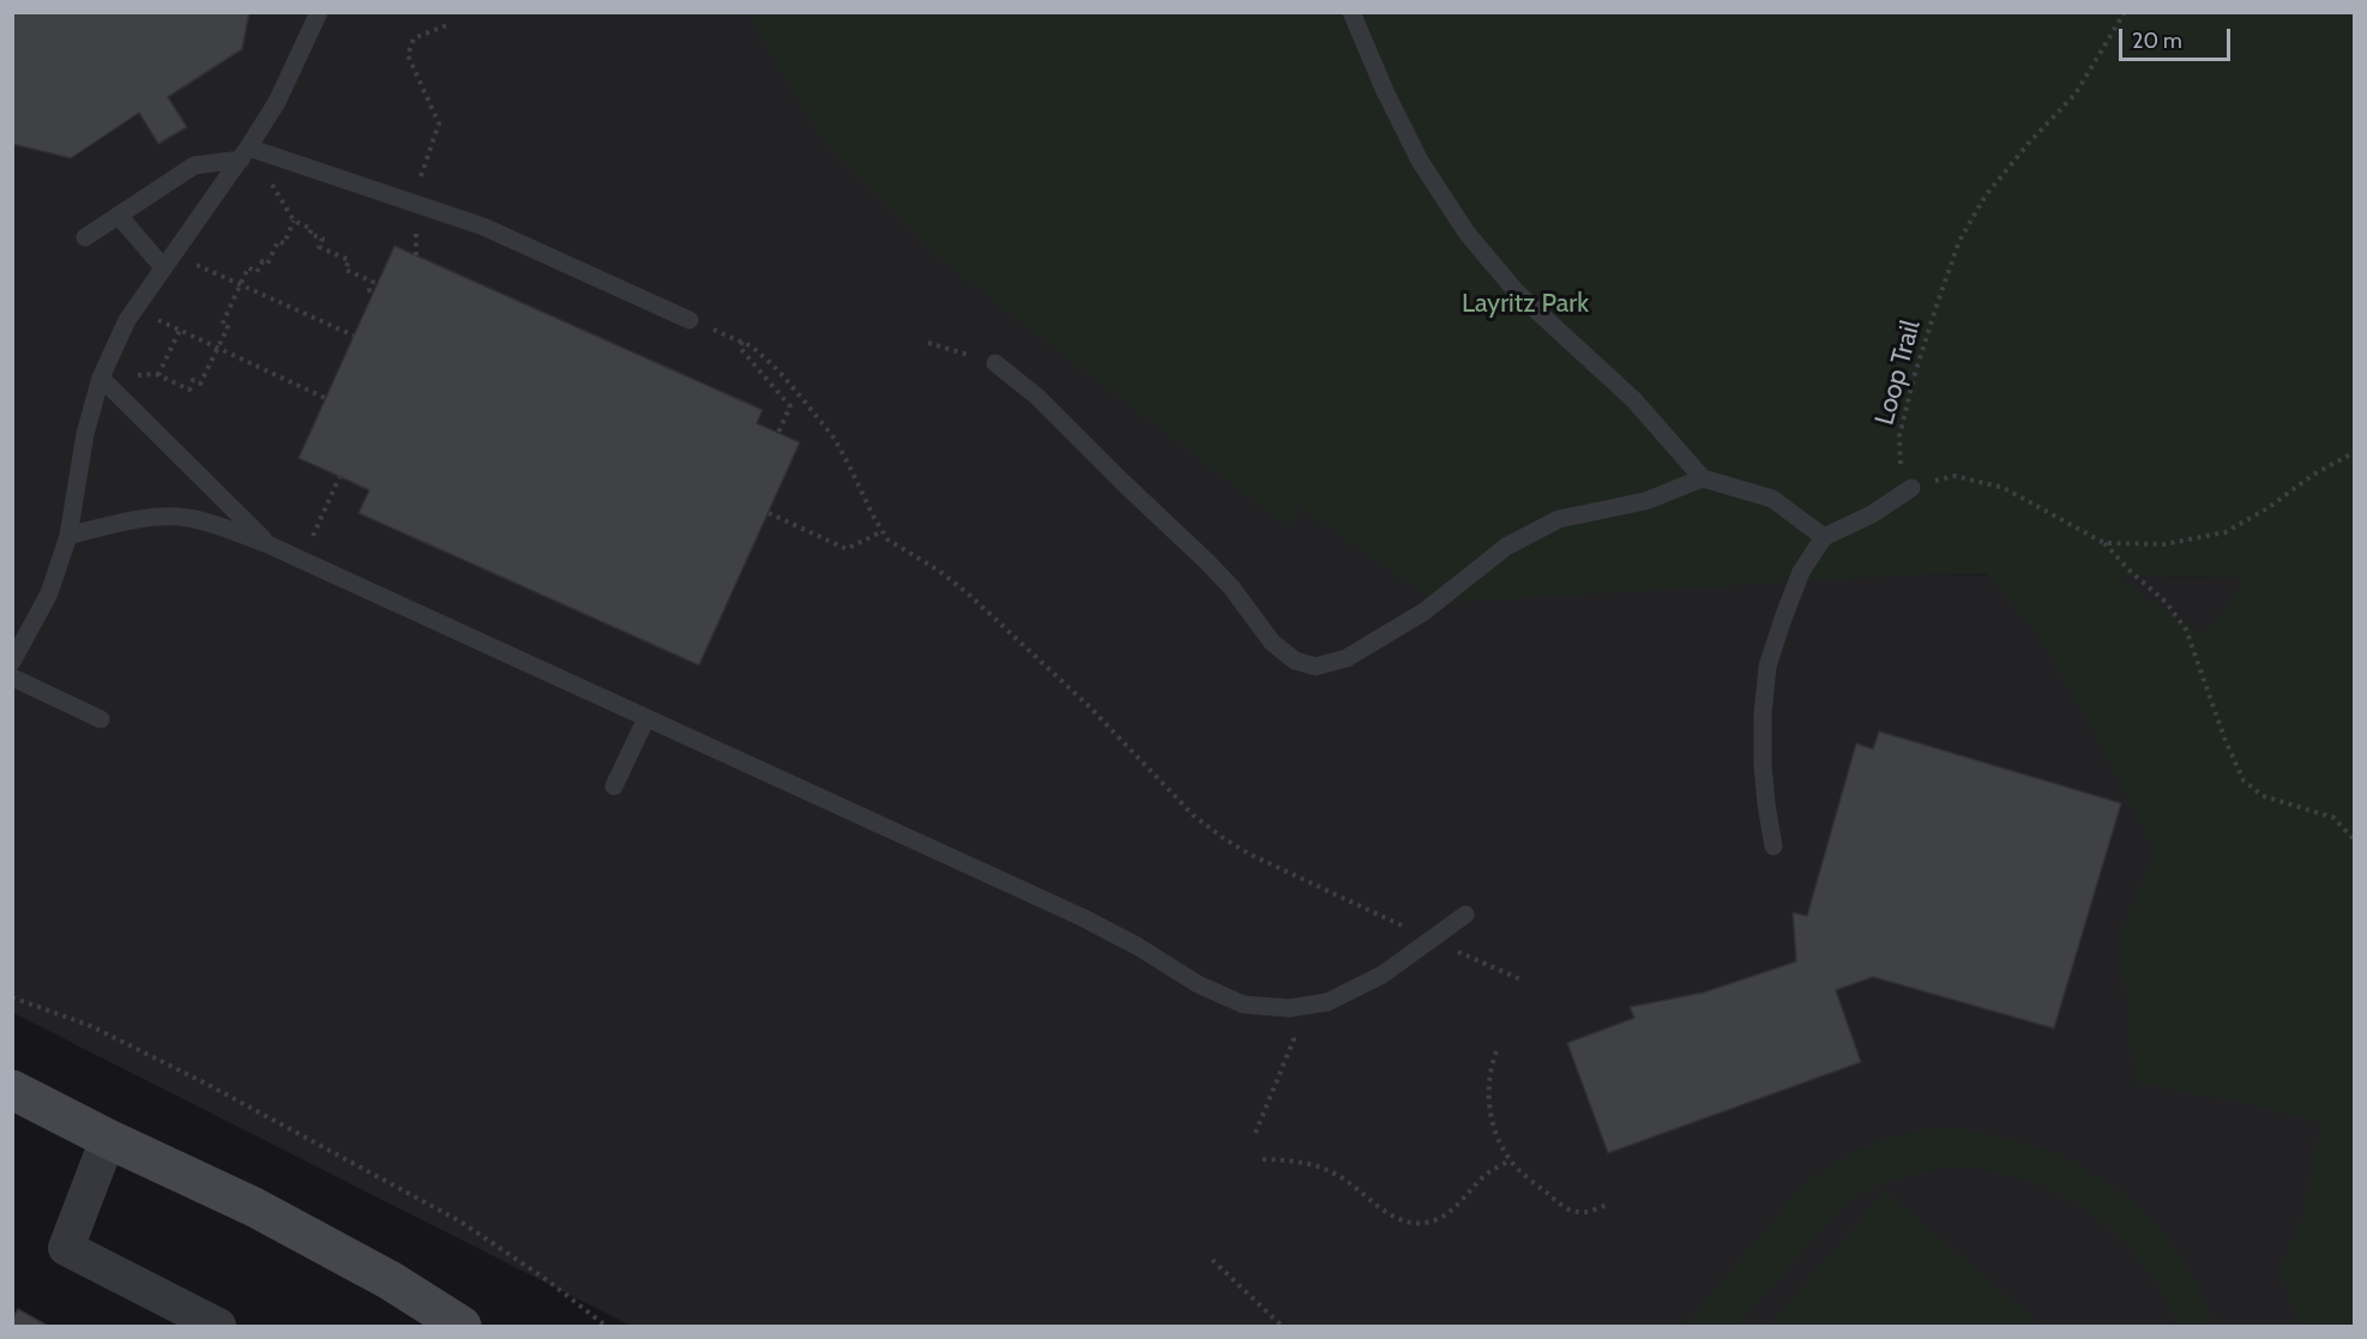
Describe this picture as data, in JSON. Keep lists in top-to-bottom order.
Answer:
{
  "streets": {
    "path": ["Loop Trail"]
  },
  "parks": ["Layritz Park"],
  "scale_bar": "20 m"
}
